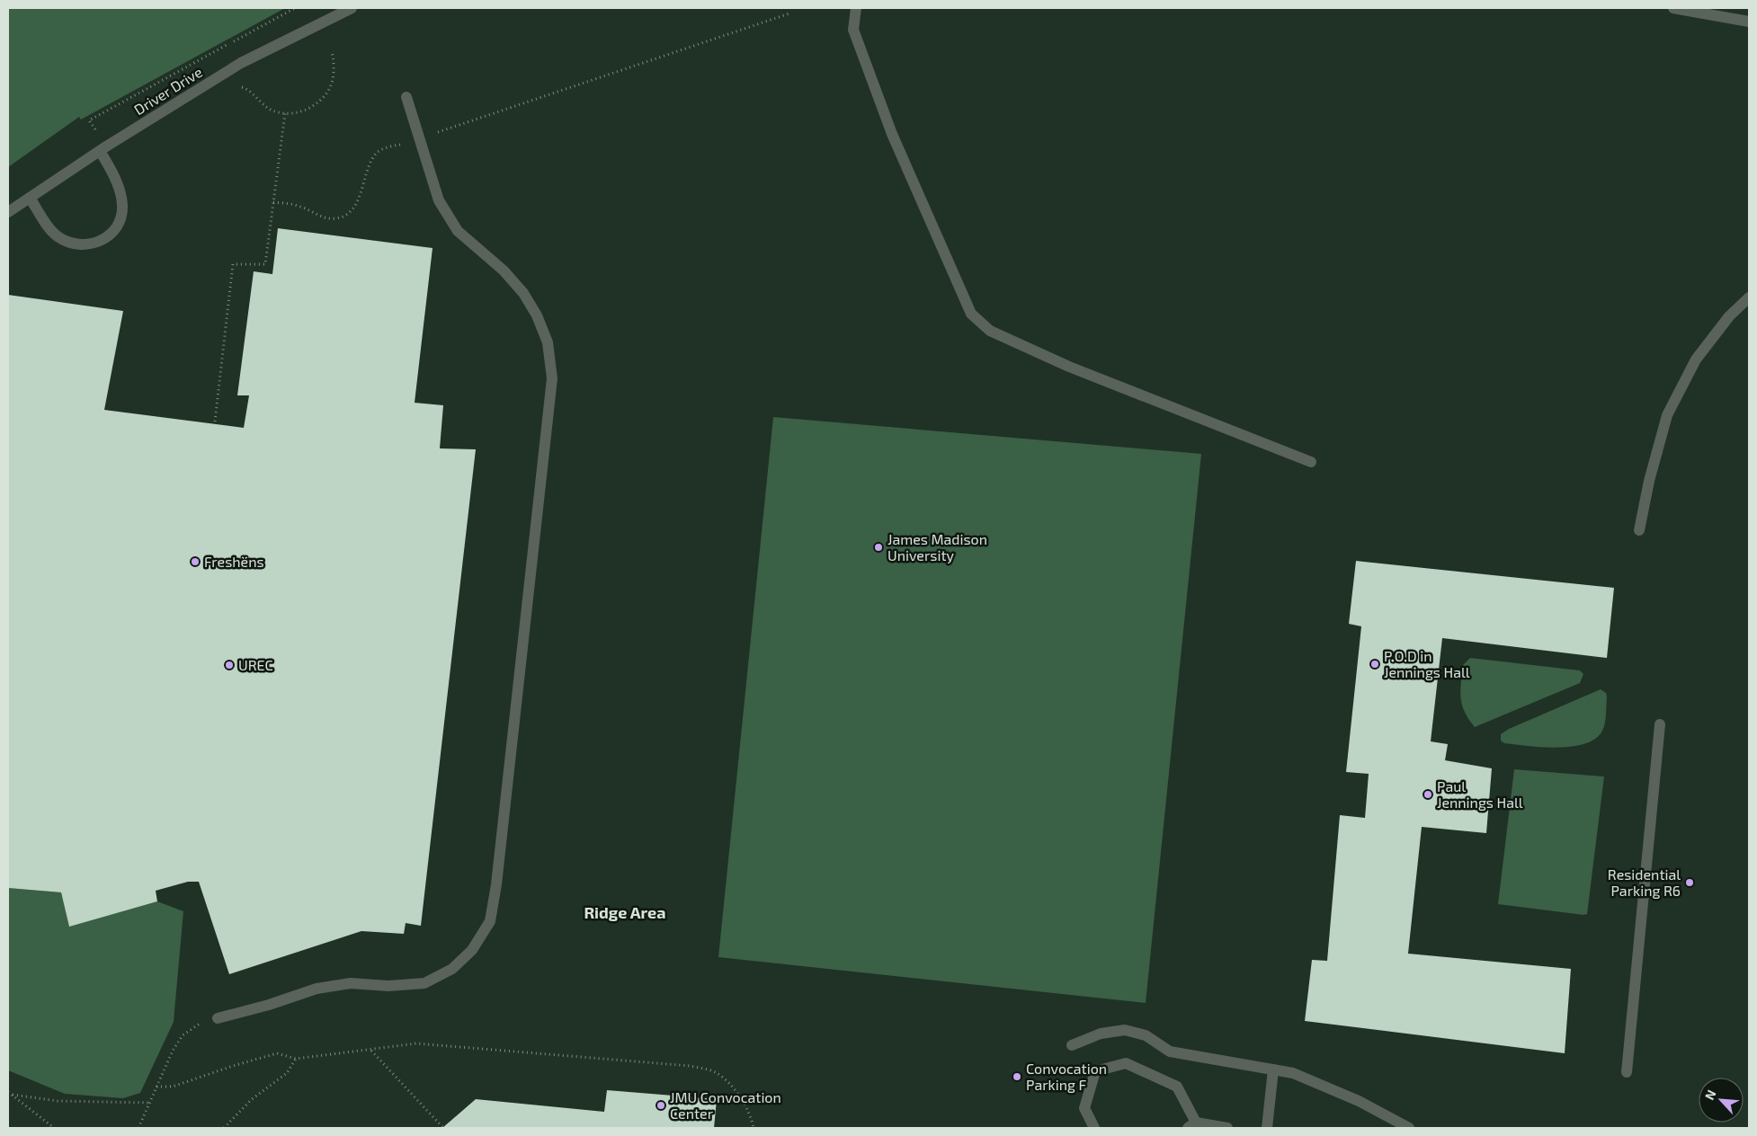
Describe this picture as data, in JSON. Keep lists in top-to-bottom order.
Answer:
{
  "streets": {
    "street": ["Driver Drive"]
  },
  "districts": ["Ridge Area"],
  "places": [
    "James Madison University",
    "Freshëns",
    "P.O.D in Jennings Hall",
    "UREC",
    "Paul Jennings Hall",
    "Residential Parking R6",
    "Convocation Parking F",
    "JMU Convocation Center"
  ],
  "north": "top left"
}
